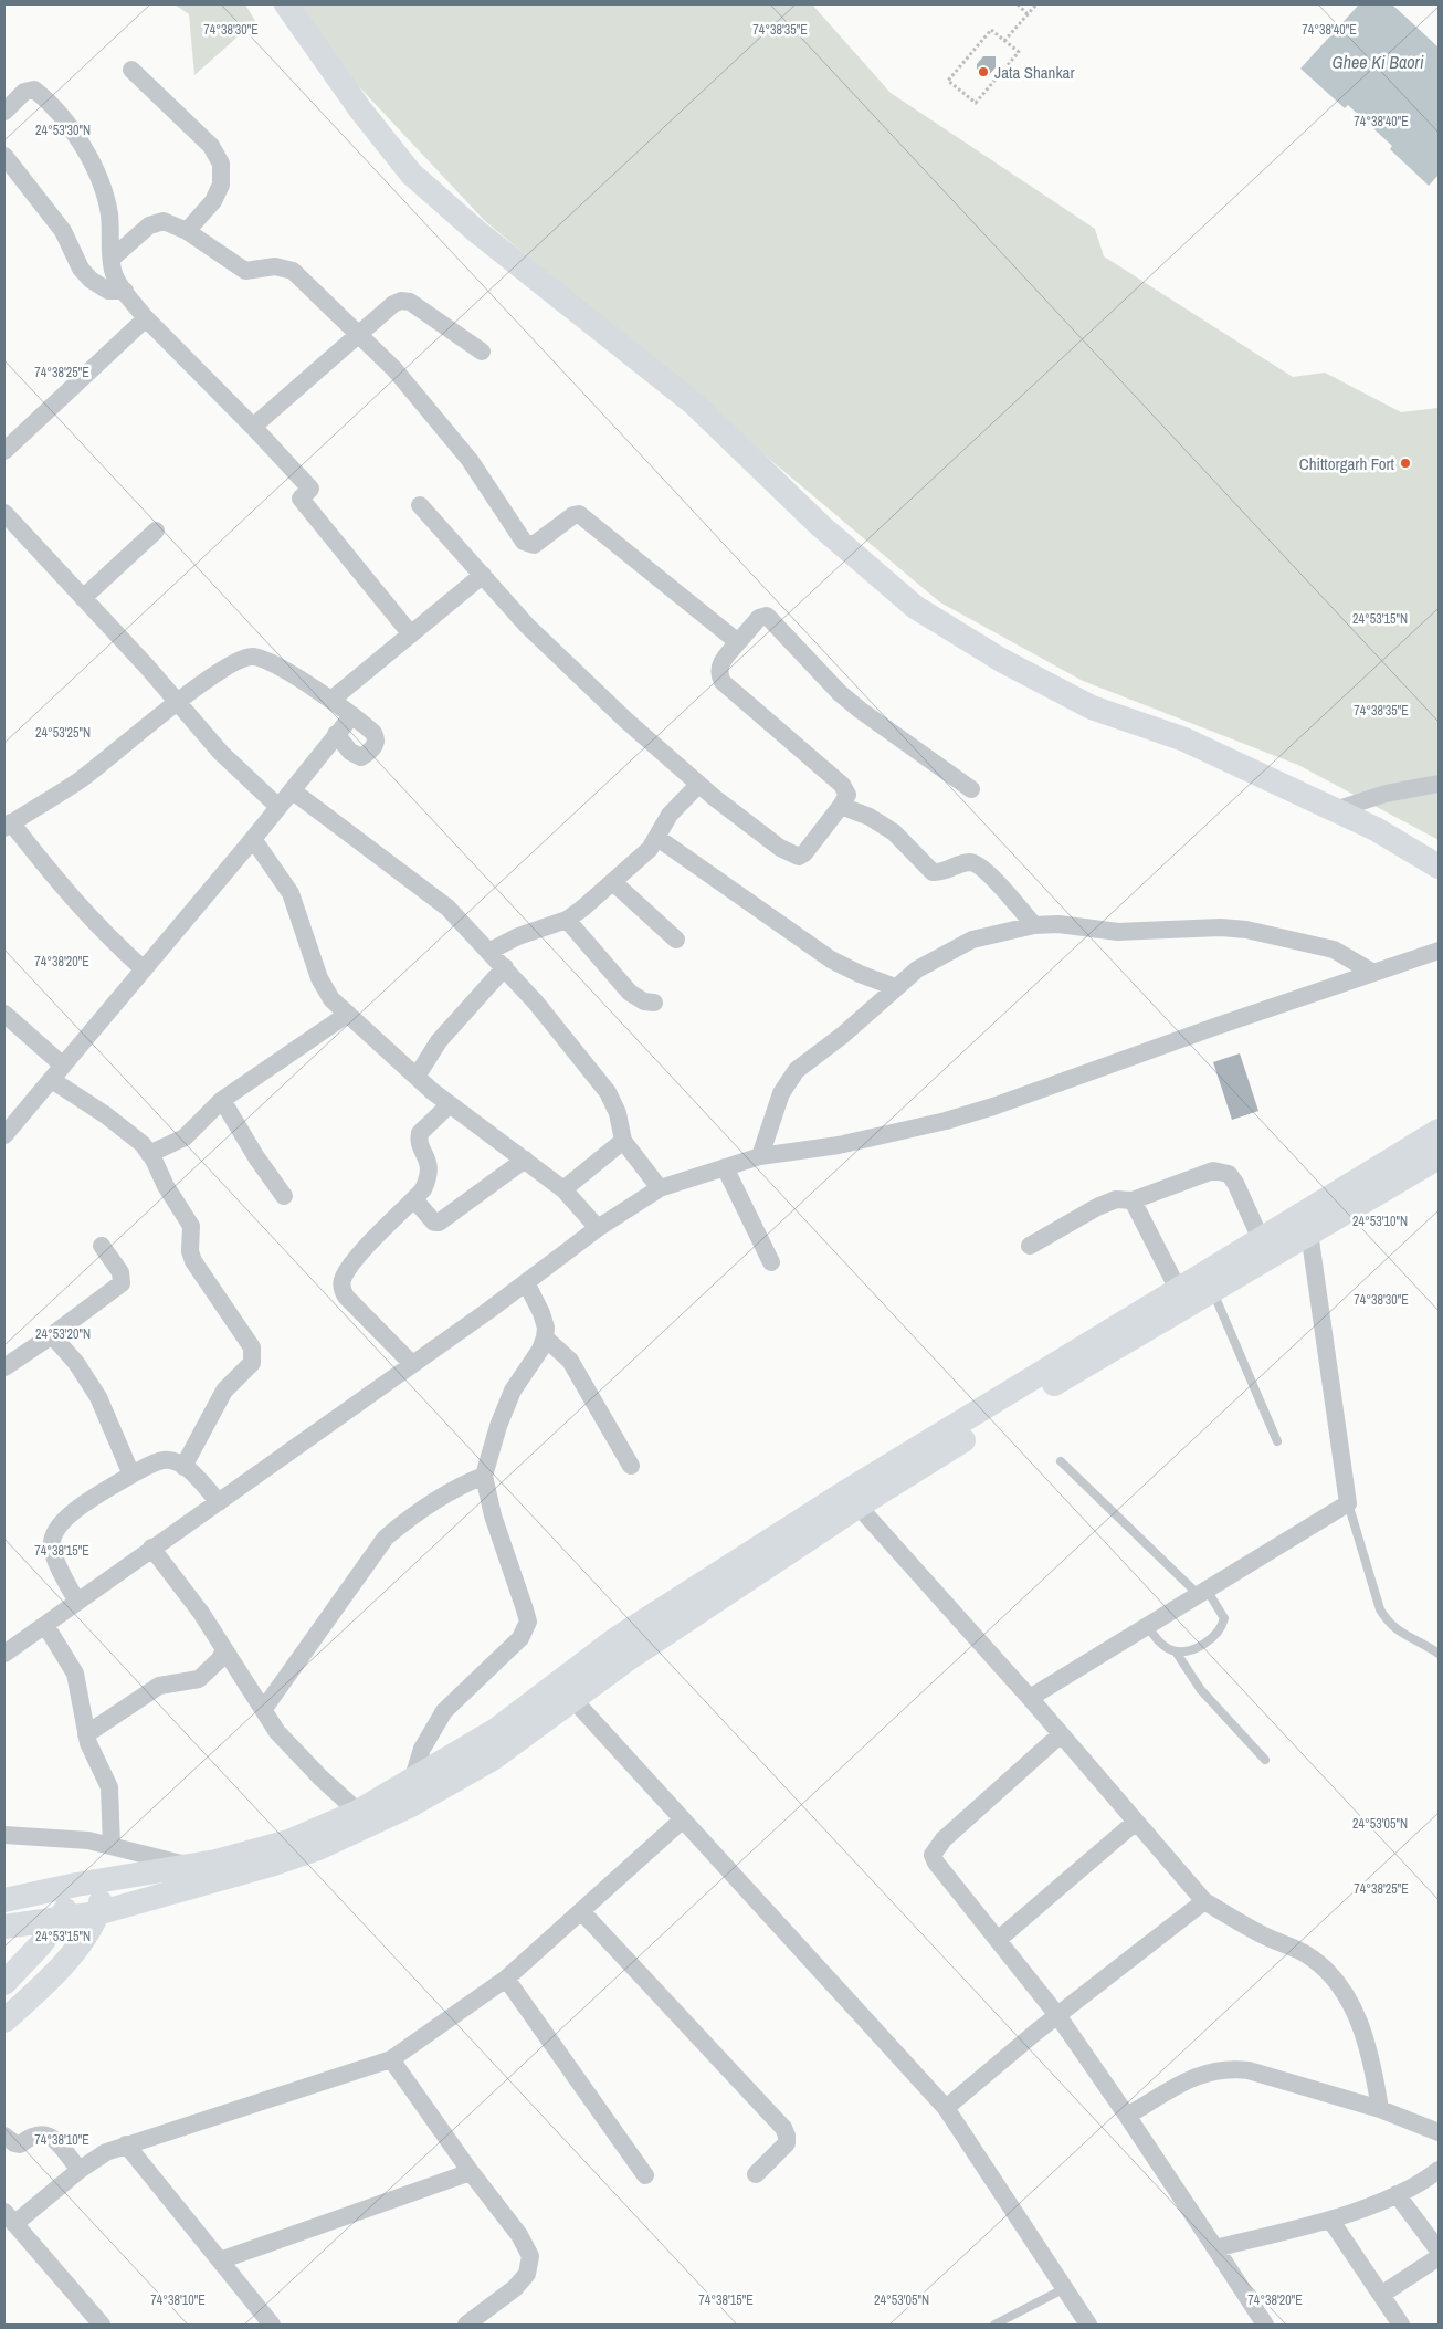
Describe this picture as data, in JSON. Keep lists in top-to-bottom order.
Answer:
{
  "water": ["Ghee Ki Baori"],
  "places": ["Jata Shankar", "Chittorgarh Fort"],
  "coordinates": [
    "74°38'40\"E",
    "74°38'30\"E",
    "74°38'35\"E",
    "24°53'30\"N",
    "74°38'25\"E",
    "24°53'15\"N",
    "24°53'25\"N",
    "74°38'20\"E",
    "24°53'10\"N",
    "24°53'20\"N",
    "74°38'15\"E",
    "24°53'05\"N",
    "74°38'10\"E"
  ]
}
